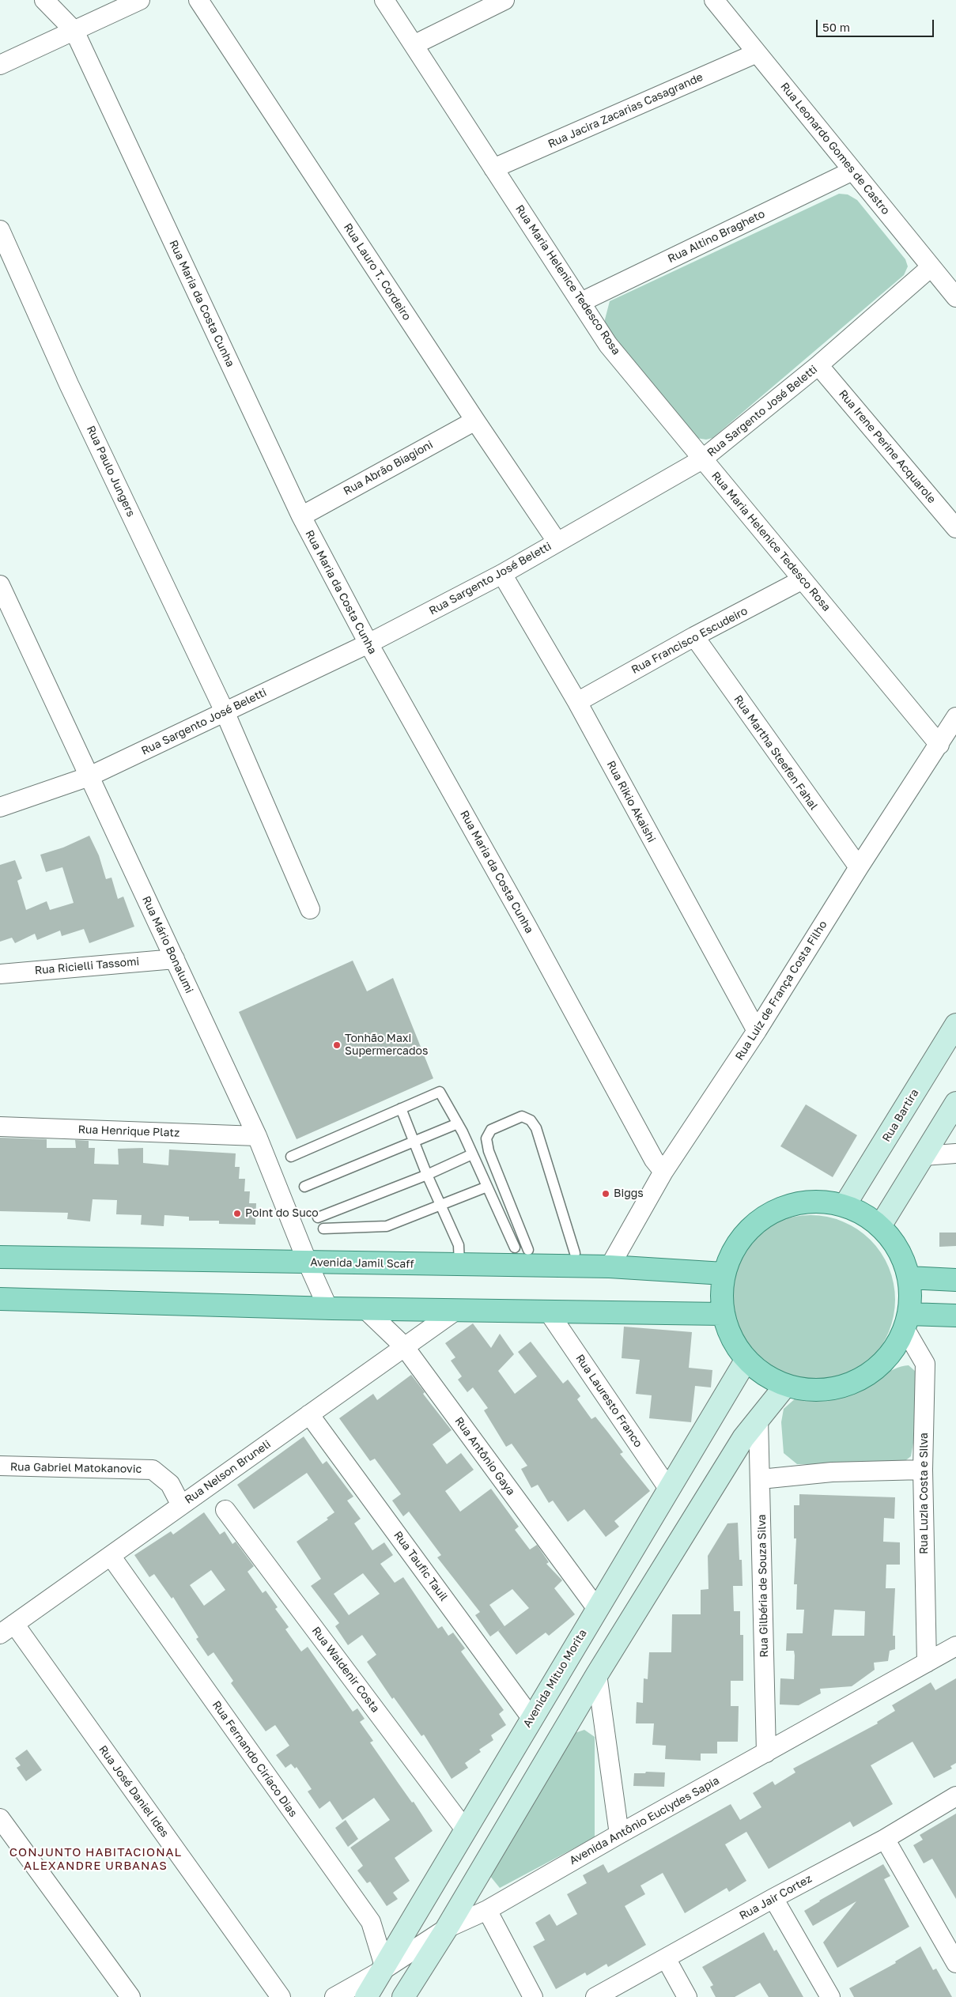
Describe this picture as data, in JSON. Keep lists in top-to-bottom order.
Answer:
{
  "streets": {
    "main road": ["Avenida Jamil Scaff"],
    "street": [
      "Rua Jacira Zacarias Casagrande",
      "Rua Leonardo Gomes de Castro",
      "Rua Altino Bragheto",
      "Rua Lauro T. Cordeiro",
      "Rua Maria Helenice Tedesco Rosa",
      "Rua Maria da Costa Cunha",
      "Rua Sargento José Beletti",
      "Rua Irene Perine Acquarole",
      "Rua Abrão Biagioni",
      "Rua Paulo Jungers",
      "Rua Francisco Escudeiro",
      "Rua Martha Steefen Fahal",
      "Rua Rikio Akaishi",
      "Rua Mário Bonalumi",
      "Rua Ricielli Tassomi",
      "Rua Luiz de França Costa Filho",
      "Rua Bartira",
      "Rua Henrique Platz",
      "Rua Lauresto Franco",
      "Rua Antônio Gaya",
      "Rua Gabriel Matokanovic",
      "Rua Nelson Bruneli",
      "Rua Luzia Costa e Silva",
      "Rua Taufic Tauil",
      "Rua Gilbéria de Souza Silva",
      "Rua Waldenir Costa",
      "Avenida Mituo Morita",
      "Rua Fernando Ciríaco Dias",
      "Rua José Daniel Ides",
      "Avenida Antônio Euclydes Sapia",
      "Rua Jair Cortez"
    ]
  },
  "crossings": [
    ["Rua Jacira Zacarias Casagrande", "Rua Leonardo Gomes de Castro"],
    ["Rua Jacira Zacarias Casagrande", "Rua Maria Helenice Tedesco Rosa"],
    ["Rua Leonardo Gomes de Castro", "Rua Altino Bragheto"],
    ["Rua Leonardo Gomes de Castro", "Rua Sargento José Beletti"],
    ["Rua Altino Bragheto", "Rua Maria Helenice Tedesco Rosa"],
    ["Rua Lauro T. Cordeiro", "Rua Sargento José Beletti"],
    ["Rua Lauro T. Cordeiro", "Rua Abrão Biagioni"],
    ["Rua Maria Helenice Tedesco Rosa", "Rua Sargento José Beletti"],
    ["Rua Maria Helenice Tedesco Rosa", "Rua Francisco Escudeiro"],
    ["Rua Maria Helenice Tedesco Rosa", "Rua Luiz de França Costa Filho"],
    ["Rua Maria da Costa Cunha", "Rua Sargento José Beletti"],
    ["Rua Maria da Costa Cunha", "Rua Abrão Biagioni"],
    ["Rua Maria da Costa Cunha", "Rua Luiz de França Costa Filho"],
    ["Rua Sargento José Beletti", "Rua Irene Perine Acquarole"],
    ["Rua Sargento José Beletti", "Rua Paulo Jungers"],
    ["Rua Sargento José Beletti", "Rua Rikio Akaishi"],
    ["Rua Sargento José Beletti", "Rua Mário Bonalumi"],
    ["Rua Francisco Escudeiro", "Rua Martha Steefen Fahal"],
    ["Rua Francisco Escudeiro", "Rua Rikio Akaishi"],
    ["Rua Martha Steefen Fahal", "Rua Luiz de França Costa Filho"],
    ["Rua Rikio Akaishi", "Rua Luiz de França Costa Filho"],
    ["Rua Mário Bonalumi", "Rua Ricielli Tassomi"],
    ["Rua Mário Bonalumi", "Rua Henrique Platz"],
    ["Rua Mário Bonalumi", "Avenida Jamil Scaff"],
    ["Rua Luiz de França Costa Filho", "Avenida Jamil Scaff"],
    ["Rua Lauresto Franco", "Avenida Mituo Morita"],
    ["Rua Antônio Gaya", "Rua Nelson Bruneli"],
    ["Rua Antônio Gaya", "Avenida Mituo Morita"],
    ["Rua Gabriel Matokanovic", "Rua Nelson Bruneli"],
    ["Rua Nelson Bruneli", "Rua Taufic Tauil"],
    ["Rua Nelson Bruneli", "Rua Fernando Ciríaco Dias"],
    ["Rua Nelson Bruneli", "Rua José Daniel Ides"],
    ["Rua Luzia Costa e Silva", "Avenida Antônio Euclydes Sapia"],
    ["Rua Taufic Tauil", "Avenida Mituo Morita"],
    ["Rua Gilbéria de Souza Silva", "Avenida Antônio Euclydes Sapia"],
    ["Rua Waldenir Costa", "Avenida Mituo Morita"],
    ["Avenida Mituo Morita", "Rua Fernando Ciríaco Dias"],
    ["Avenida Mituo Morita", "Avenida Antônio Euclydes Sapia"],
    ["Rua Fernando Ciríaco Dias", "Avenida Antônio Euclydes Sapia"]
  ],
  "districts": ["CONJUNTO HABITACIONAL ALEXANDRE URBANAS"],
  "places": ["Tonhão Maxi Supermercados", "Biggs", "Point do Suco"],
  "scale_bar": "50 m"
}
